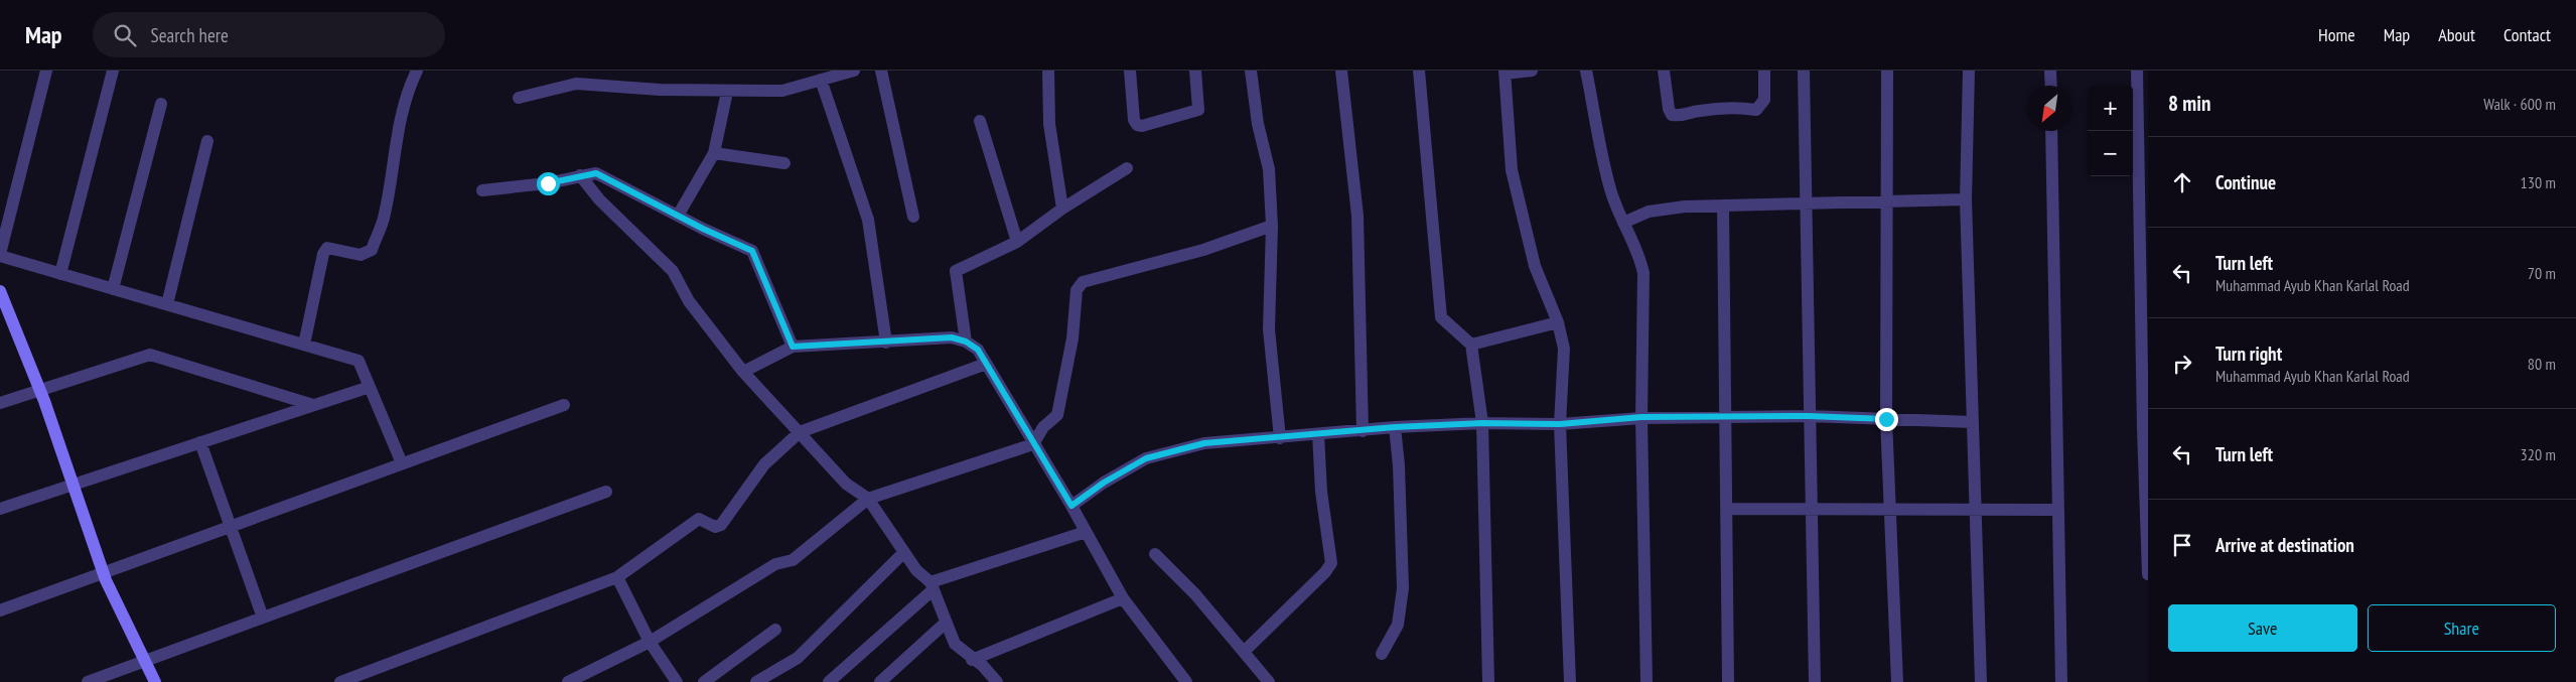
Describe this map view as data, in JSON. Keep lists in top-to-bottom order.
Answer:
{
  "north": "bottom left",
  "page": {
    "header": "Map",
    "search": "Search here",
    "nav": [
      "Home",
      "Map",
      "About",
      "Contact"
    ],
    "heading": ["8 min", "Walk · 600 m"],
    "map_buttons": ["+", "−"],
    "list": [
      ["Continue", "130 m"],
      ["Turn left", "Muhammad Ayub Khan Karlal Road", "70 m"],
      ["Turn right", "Muhammad Ayub Khan Karlal Road", "80 m"],
      ["Turn left", "320 m"],
      "Arrive at destination"
    ],
    "buttons": ["Save", "Share"]
  }
}
